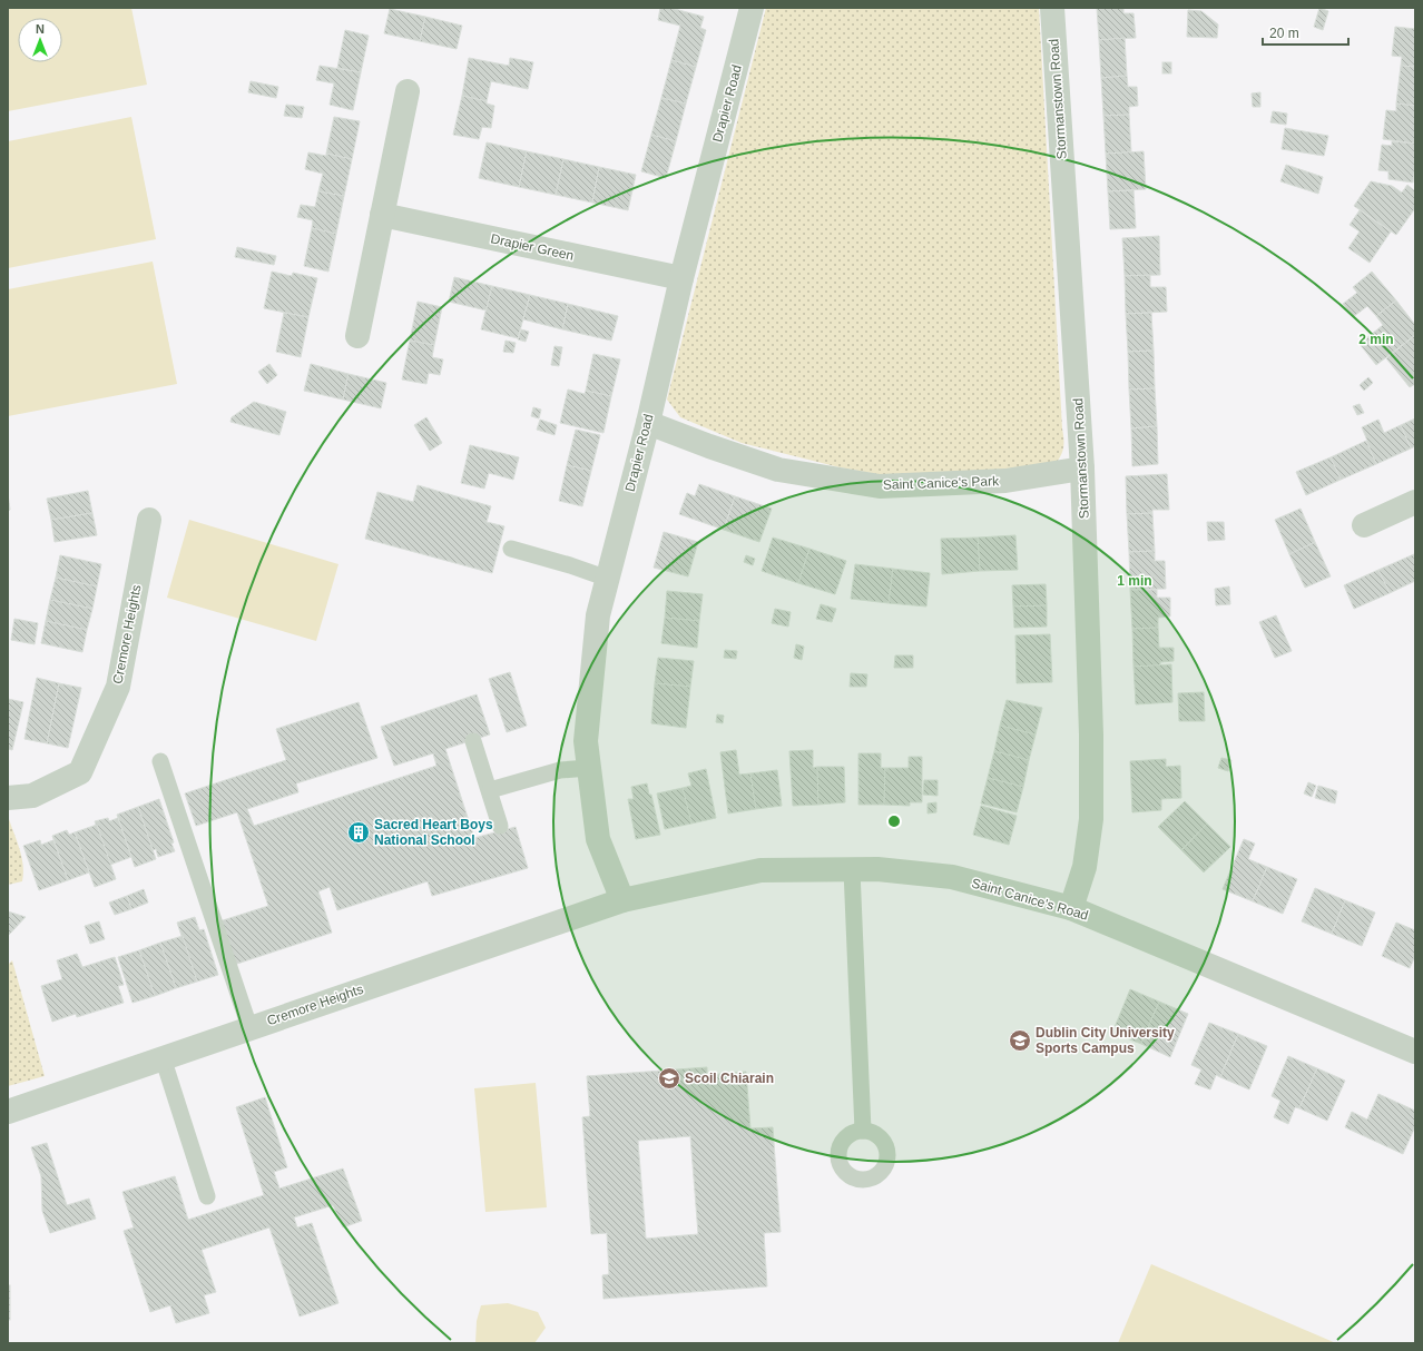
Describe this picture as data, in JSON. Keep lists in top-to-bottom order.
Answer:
{
  "streets": {
    "street": [
      "Stormanstown Road",
      "Drapier Road",
      "Drapier Green",
      "Saint Canice's Park",
      "Cremore Heights",
      "Saint Canice's Road"
    ]
  },
  "crossings": [
    ["Stormanstown Road", "Saint Canice's Park"],
    ["Stormanstown Road", "Saint Canice's Road"],
    ["Drapier Road", "Drapier Green"],
    ["Drapier Road", "Saint Canice's Park"],
    ["Drapier Road", "Cremore Heights"],
    ["Drapier Road", "Saint Canice's Road"],
    ["Cremore Heights", "Saint Canice's Road"]
  ],
  "places": {
    "building": ["Sacred Heart Boys National School"],
    "school or university": ["Dublin City University Sports Campus", "Scoil Chiarain"]
  },
  "scale_bar": "20 m",
  "north": "top",
  "rings": ["2 min", "1 min"]
}
